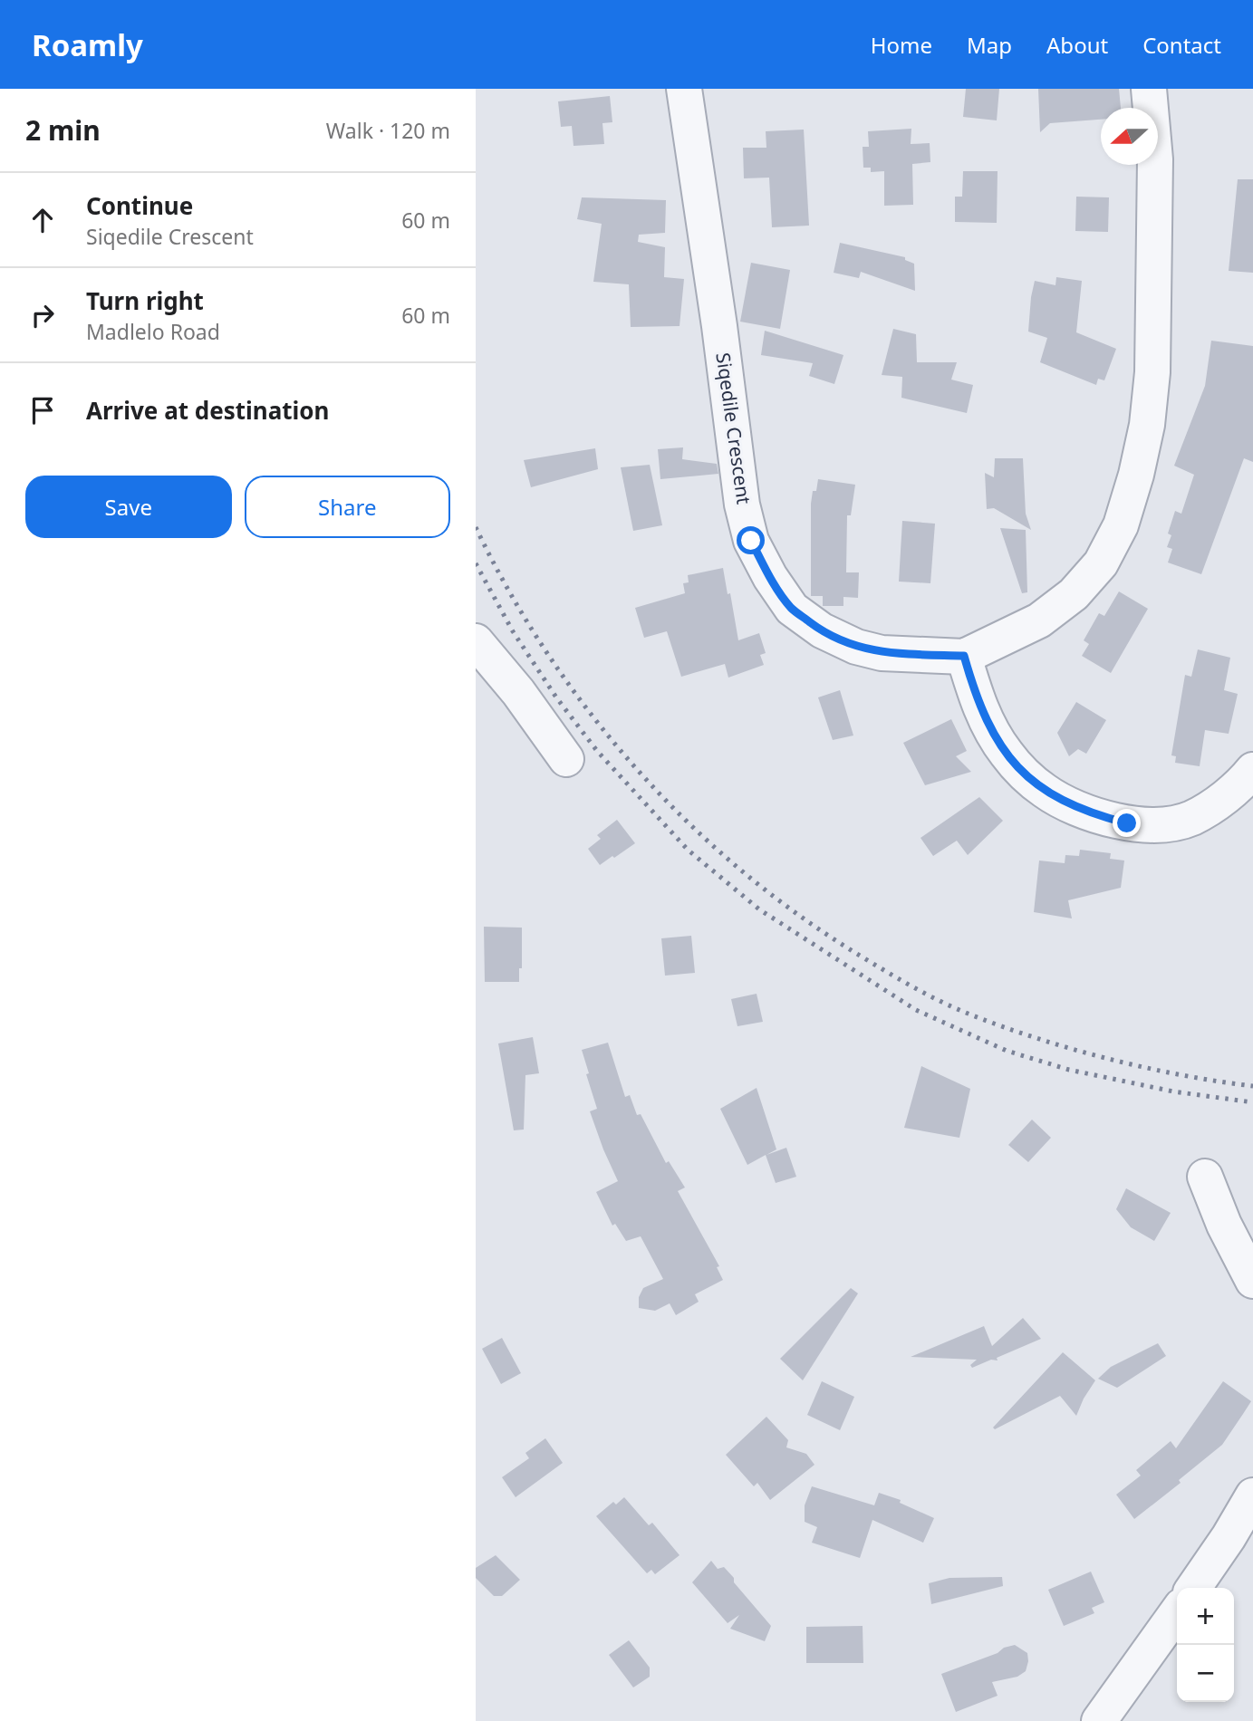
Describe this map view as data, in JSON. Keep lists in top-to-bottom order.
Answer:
{
  "streets": {
    "street": ["Siqedile Crescent"]
  },
  "north": "left",
  "page": {
    "header": "Roamly",
    "nav": [
      "Home",
      "Map",
      "About",
      "Contact"
    ],
    "heading": ["2 min", "Walk · 120 m"],
    "list": [
      ["Continue", "Siqedile Crescent", "60 m"],
      ["Turn right", "Madlelo Road", "60 m"],
      "Arrive at destination"
    ],
    "buttons": ["Save", "Share"],
    "map_buttons": ["+", "−"]
  }
}
